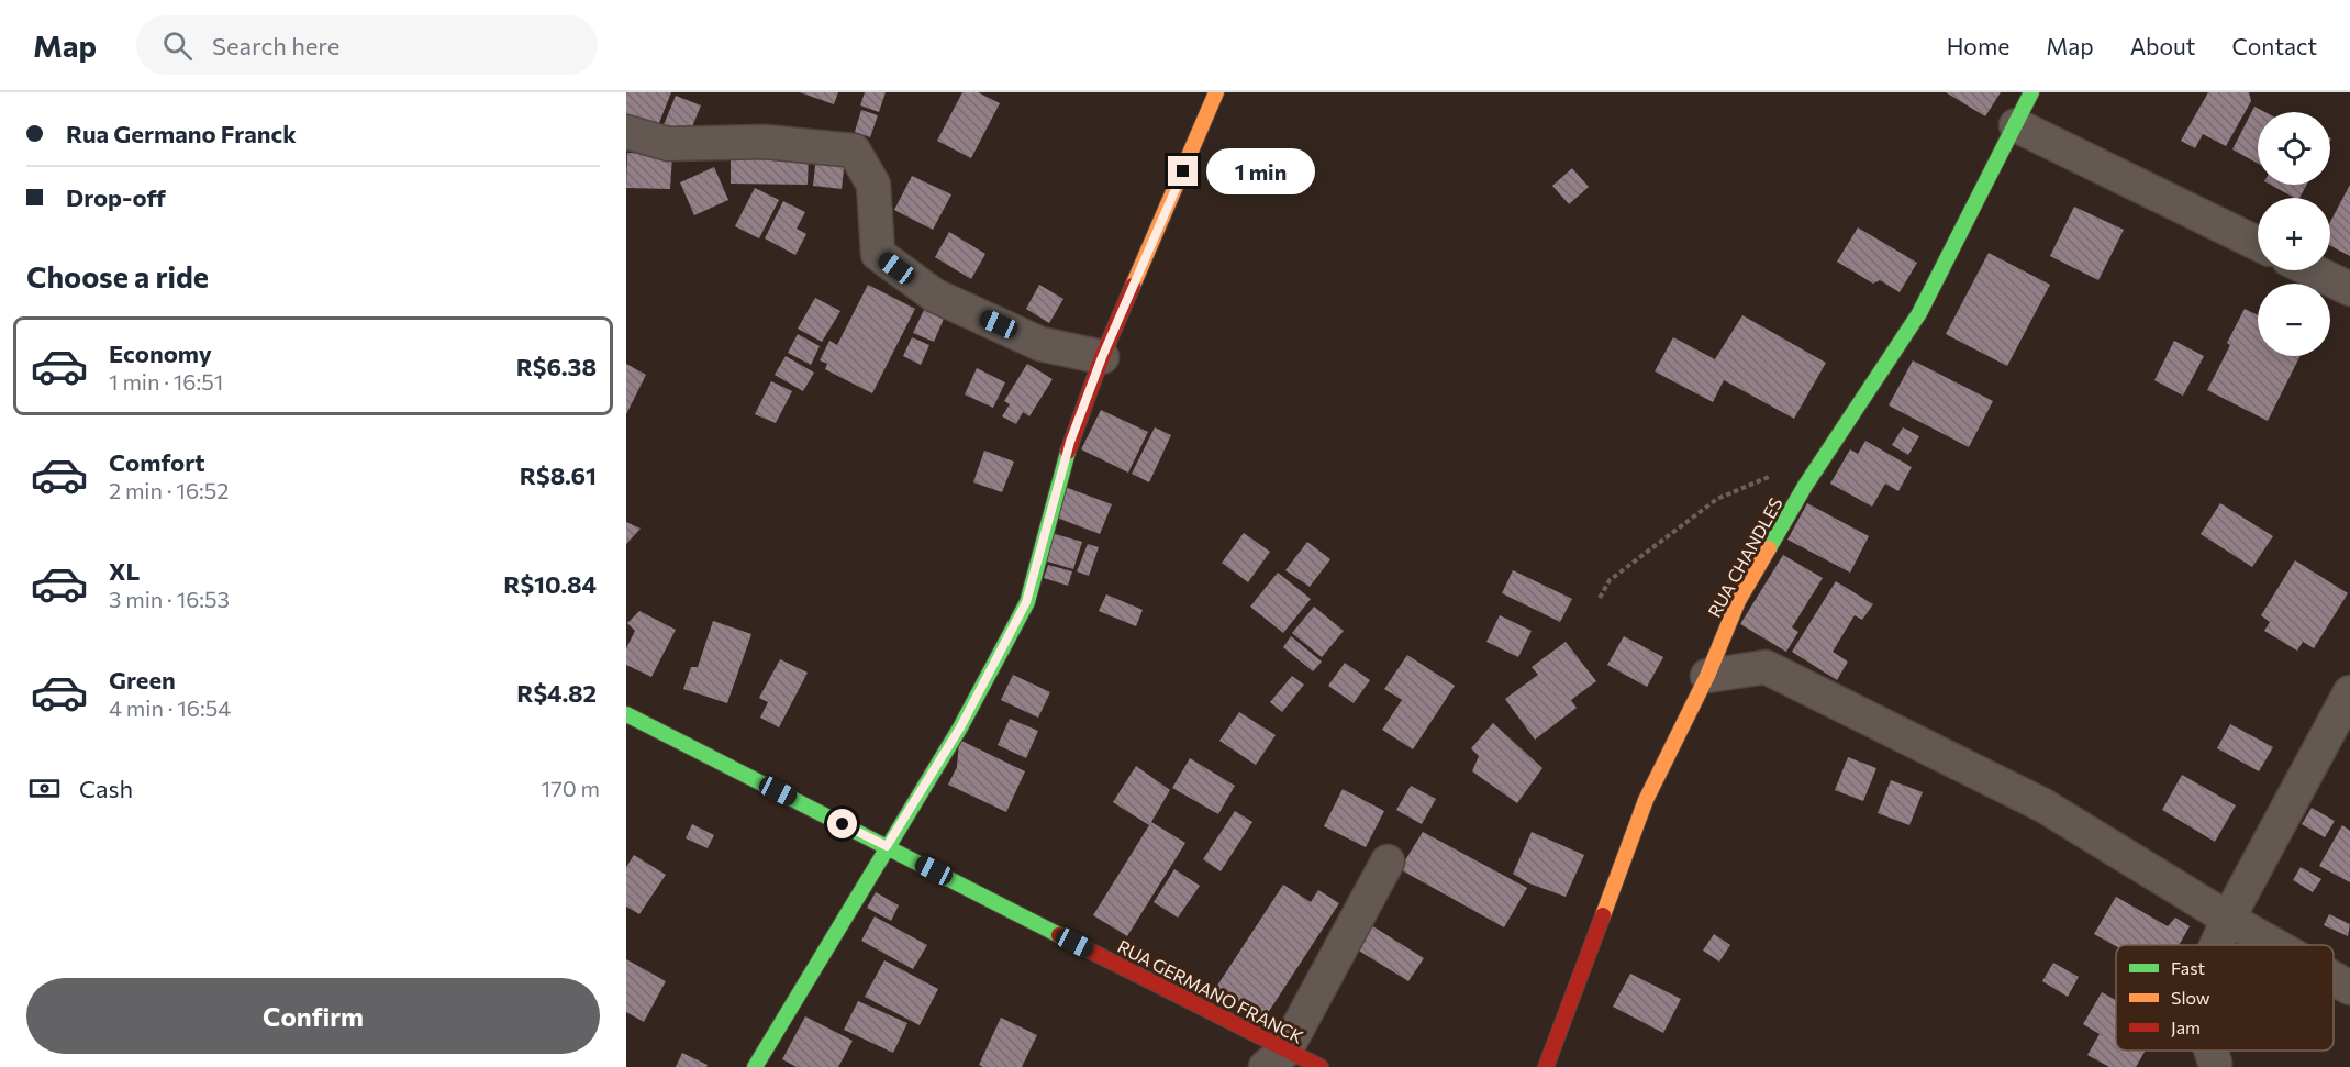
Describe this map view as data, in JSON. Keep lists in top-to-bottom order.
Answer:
{
  "streets": {
    "street": ["RUA CHANDLES", "RUA GERMANO FRANCK"]
  },
  "legend": ["Fast", "Slow", "Jam"],
  "page": {
    "header": "Map",
    "search": "Search here",
    "nav": [
      "Home",
      "Map",
      "About",
      "Contact"
    ],
    "banner": ["Rua Germano Franck", "Drop-off"],
    "map_buttons": ["+", "−"],
    "bubble": "1 min",
    "heading": "Choose a ride",
    "list": [
      {
        "name": "Economy",
        "note": "1 min · 16:51",
        "value": "R$6.38"
      },
      {
        "name": "Comfort",
        "note": "2 min · 16:52",
        "value": "R$8.61"
      },
      {
        "name": "XL",
        "note": "3 min · 16:53",
        "value": "R$10.84"
      },
      {
        "name": "Green",
        "note": "4 min · 16:54",
        "value": "R$4.82"
      }
    ],
    "pay": ["Cash", "170 m"],
    "buttons": "Confirm"
  }
}
